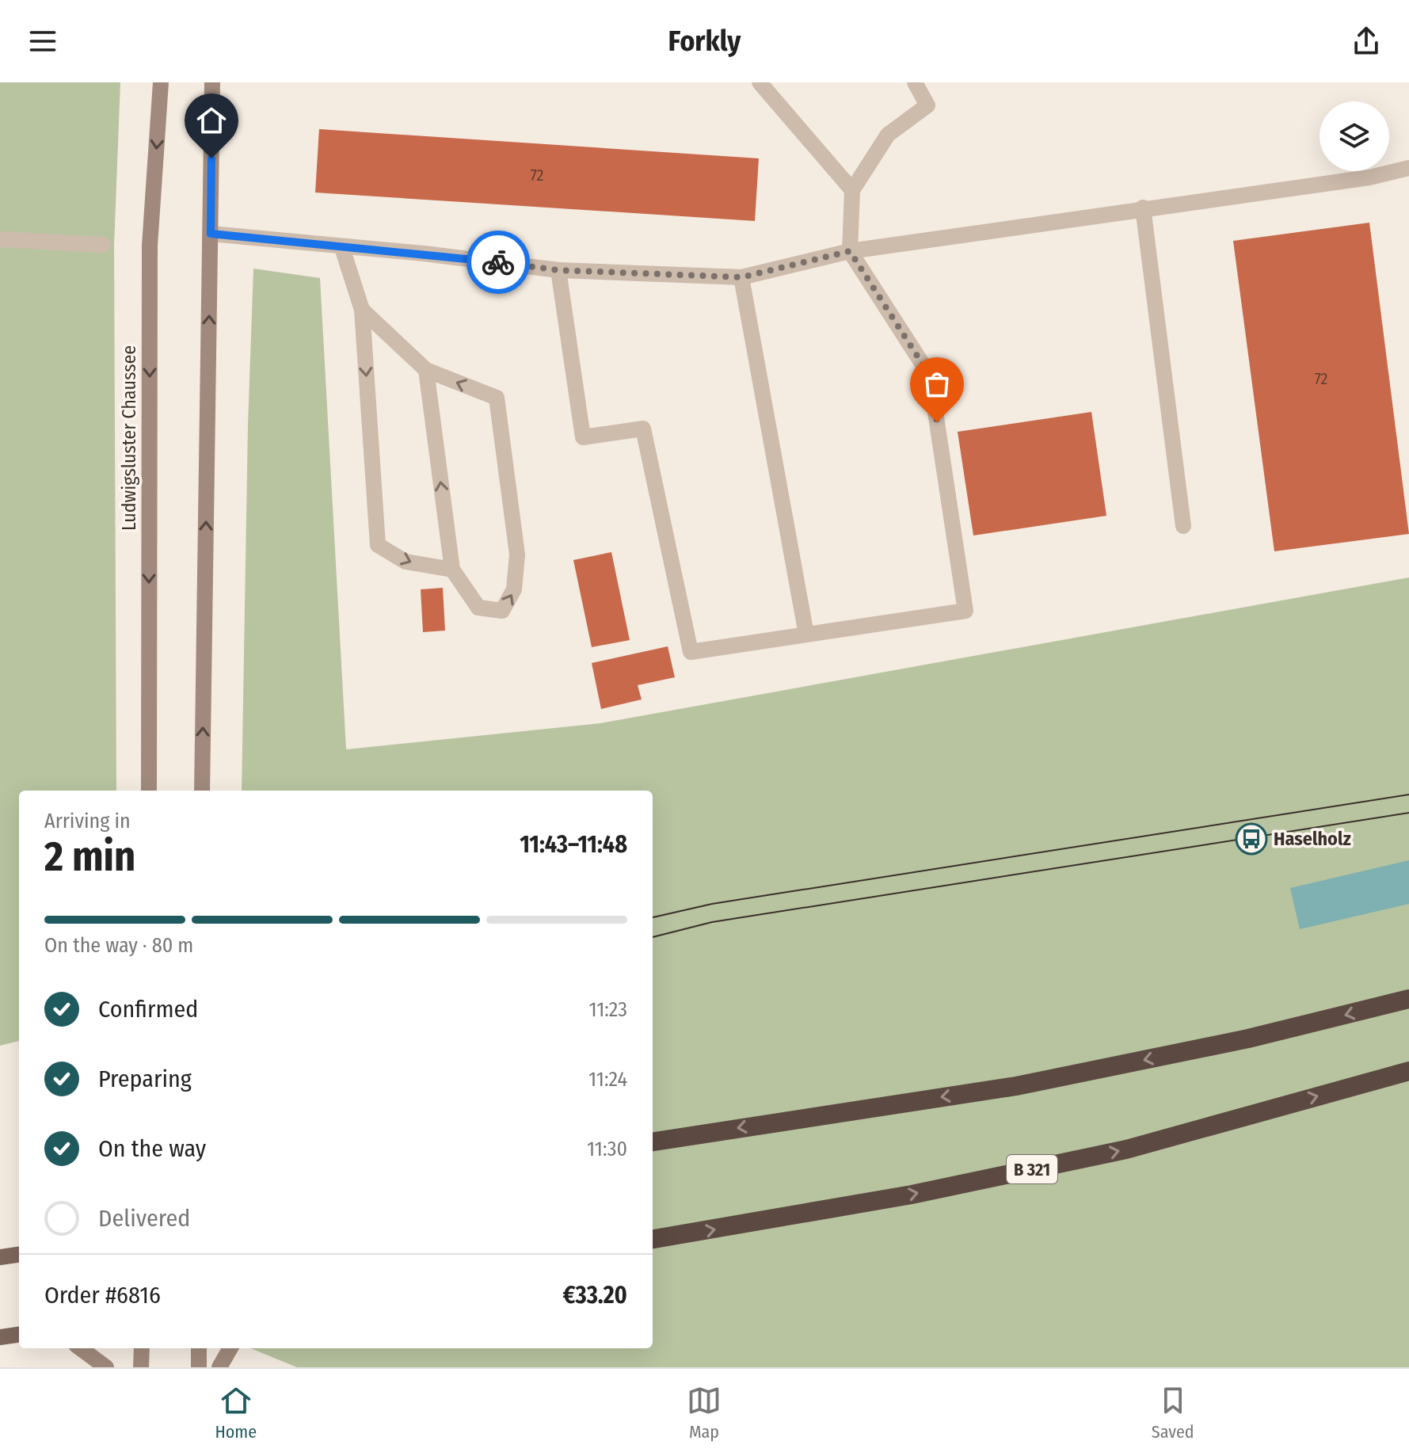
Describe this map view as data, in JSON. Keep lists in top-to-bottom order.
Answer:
{
  "streets": {
    "highway": ["B 321"],
    "main road": ["Ludwigsluster Chaussee"]
  },
  "places": {
    "bus stop": ["Haselholz"]
  },
  "house_numbers": ["72", "72"],
  "page": {
    "header": "Forkly",
    "heading": ["2 min", "Arriving in", "11:43–11:48"],
    "panel": ["Order #6816", "€33.20"],
    "bar": "On the way · 80 m",
    "list": [
      ["Confirmed", "11:23"],
      ["Preparing", "11:24"],
      ["On the way", "11:30"],
      "Delivered"
    ],
    "tabs": ["Home", "Map", "Saved"]
  }
}
